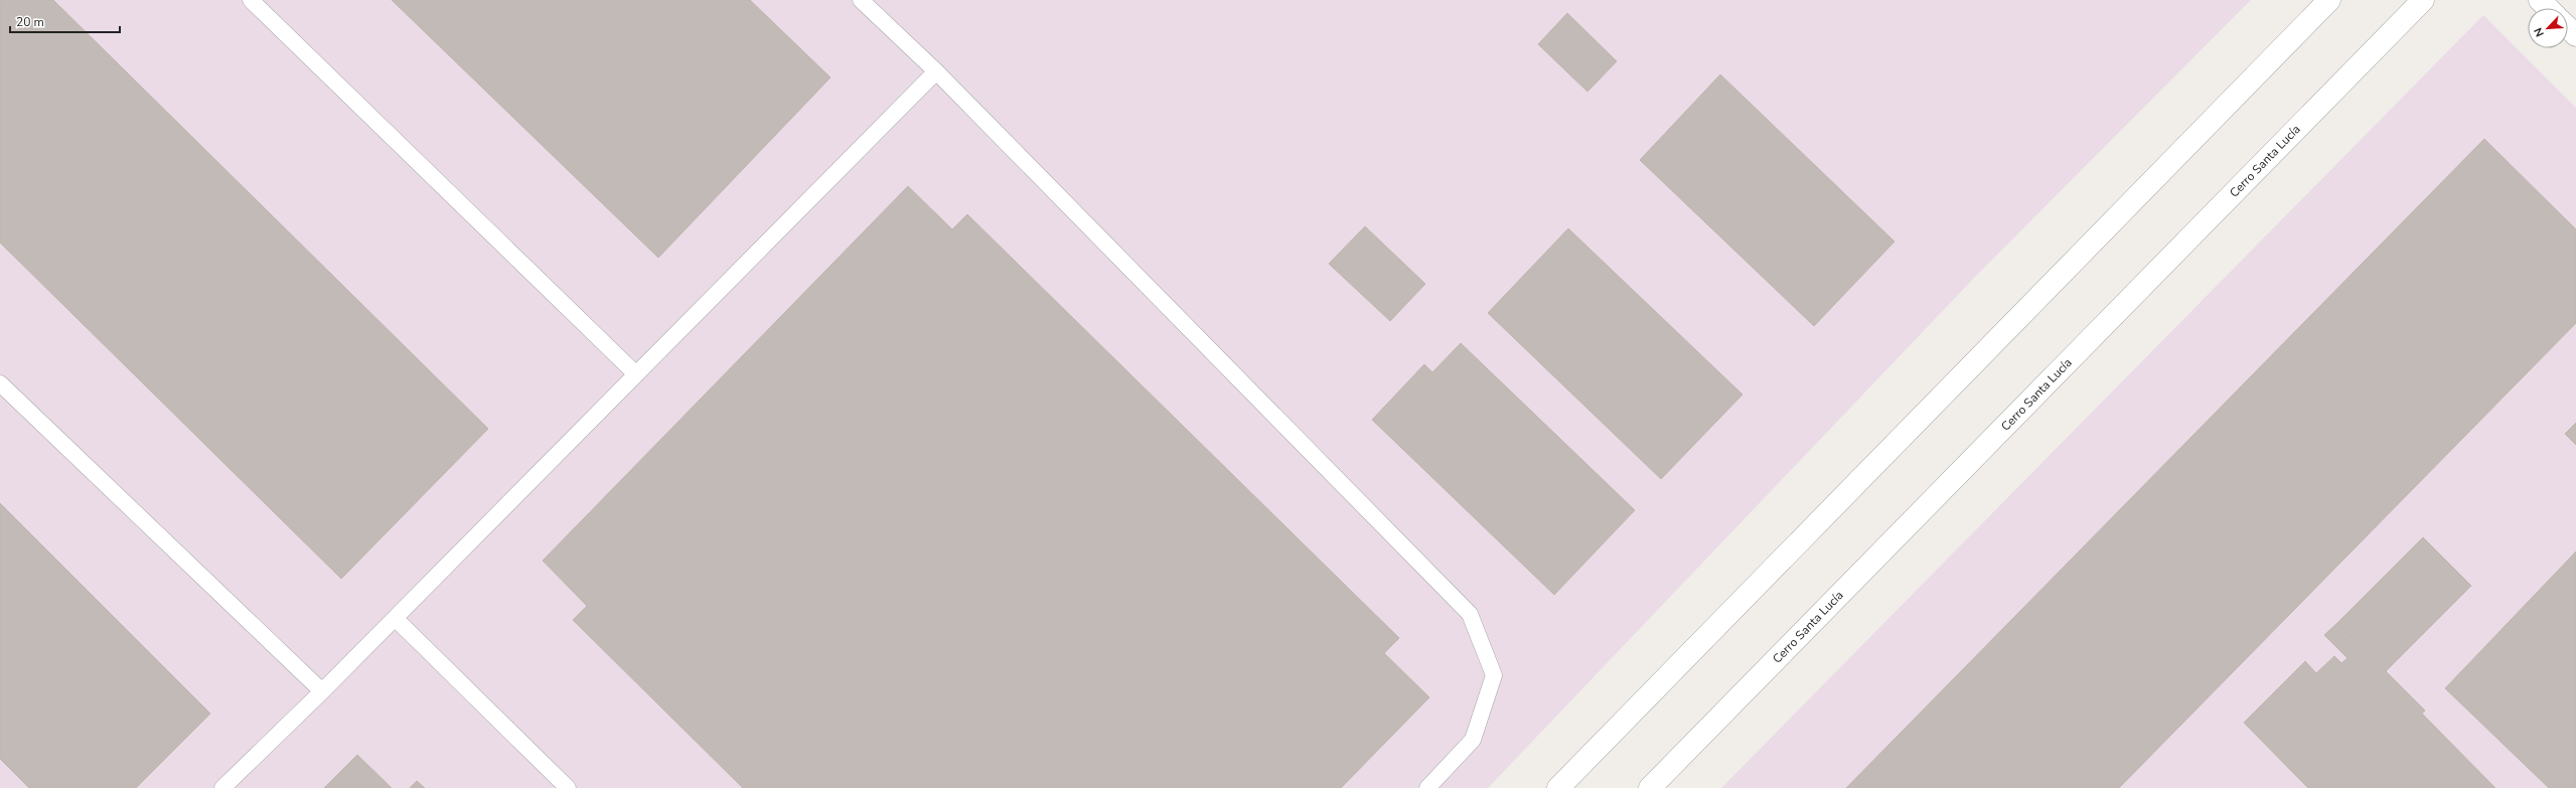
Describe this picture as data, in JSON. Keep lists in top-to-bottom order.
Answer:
{
  "streets": {
    "street": ["Cerro Santa Lucía"]
  },
  "scale_bar": "20 m",
  "north": "bottom left"
}
